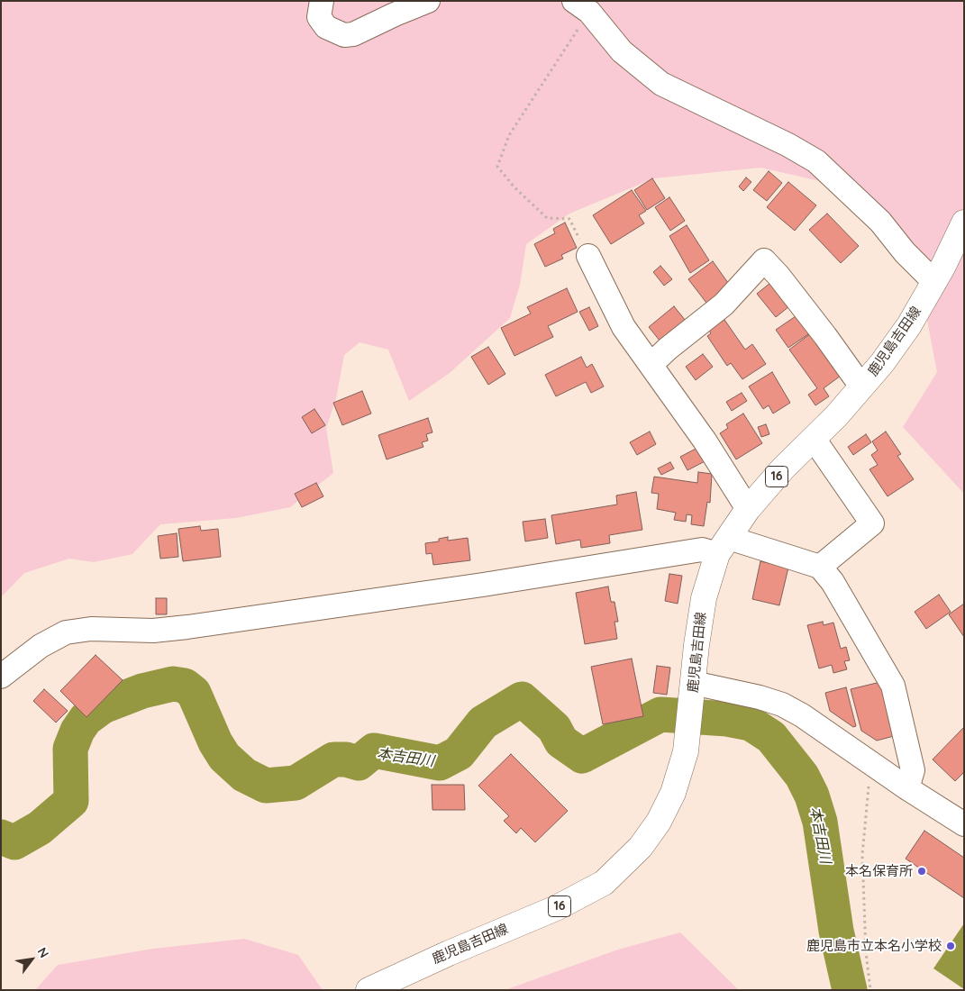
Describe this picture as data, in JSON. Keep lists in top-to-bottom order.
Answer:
{
  "streets": {
    "main road": ["鹿児島吉田線", "16"]
  },
  "water": ["本吉田川"],
  "places": ["本名保育所", "鹿児島市立本名小学校"],
  "north": "top right"
}
